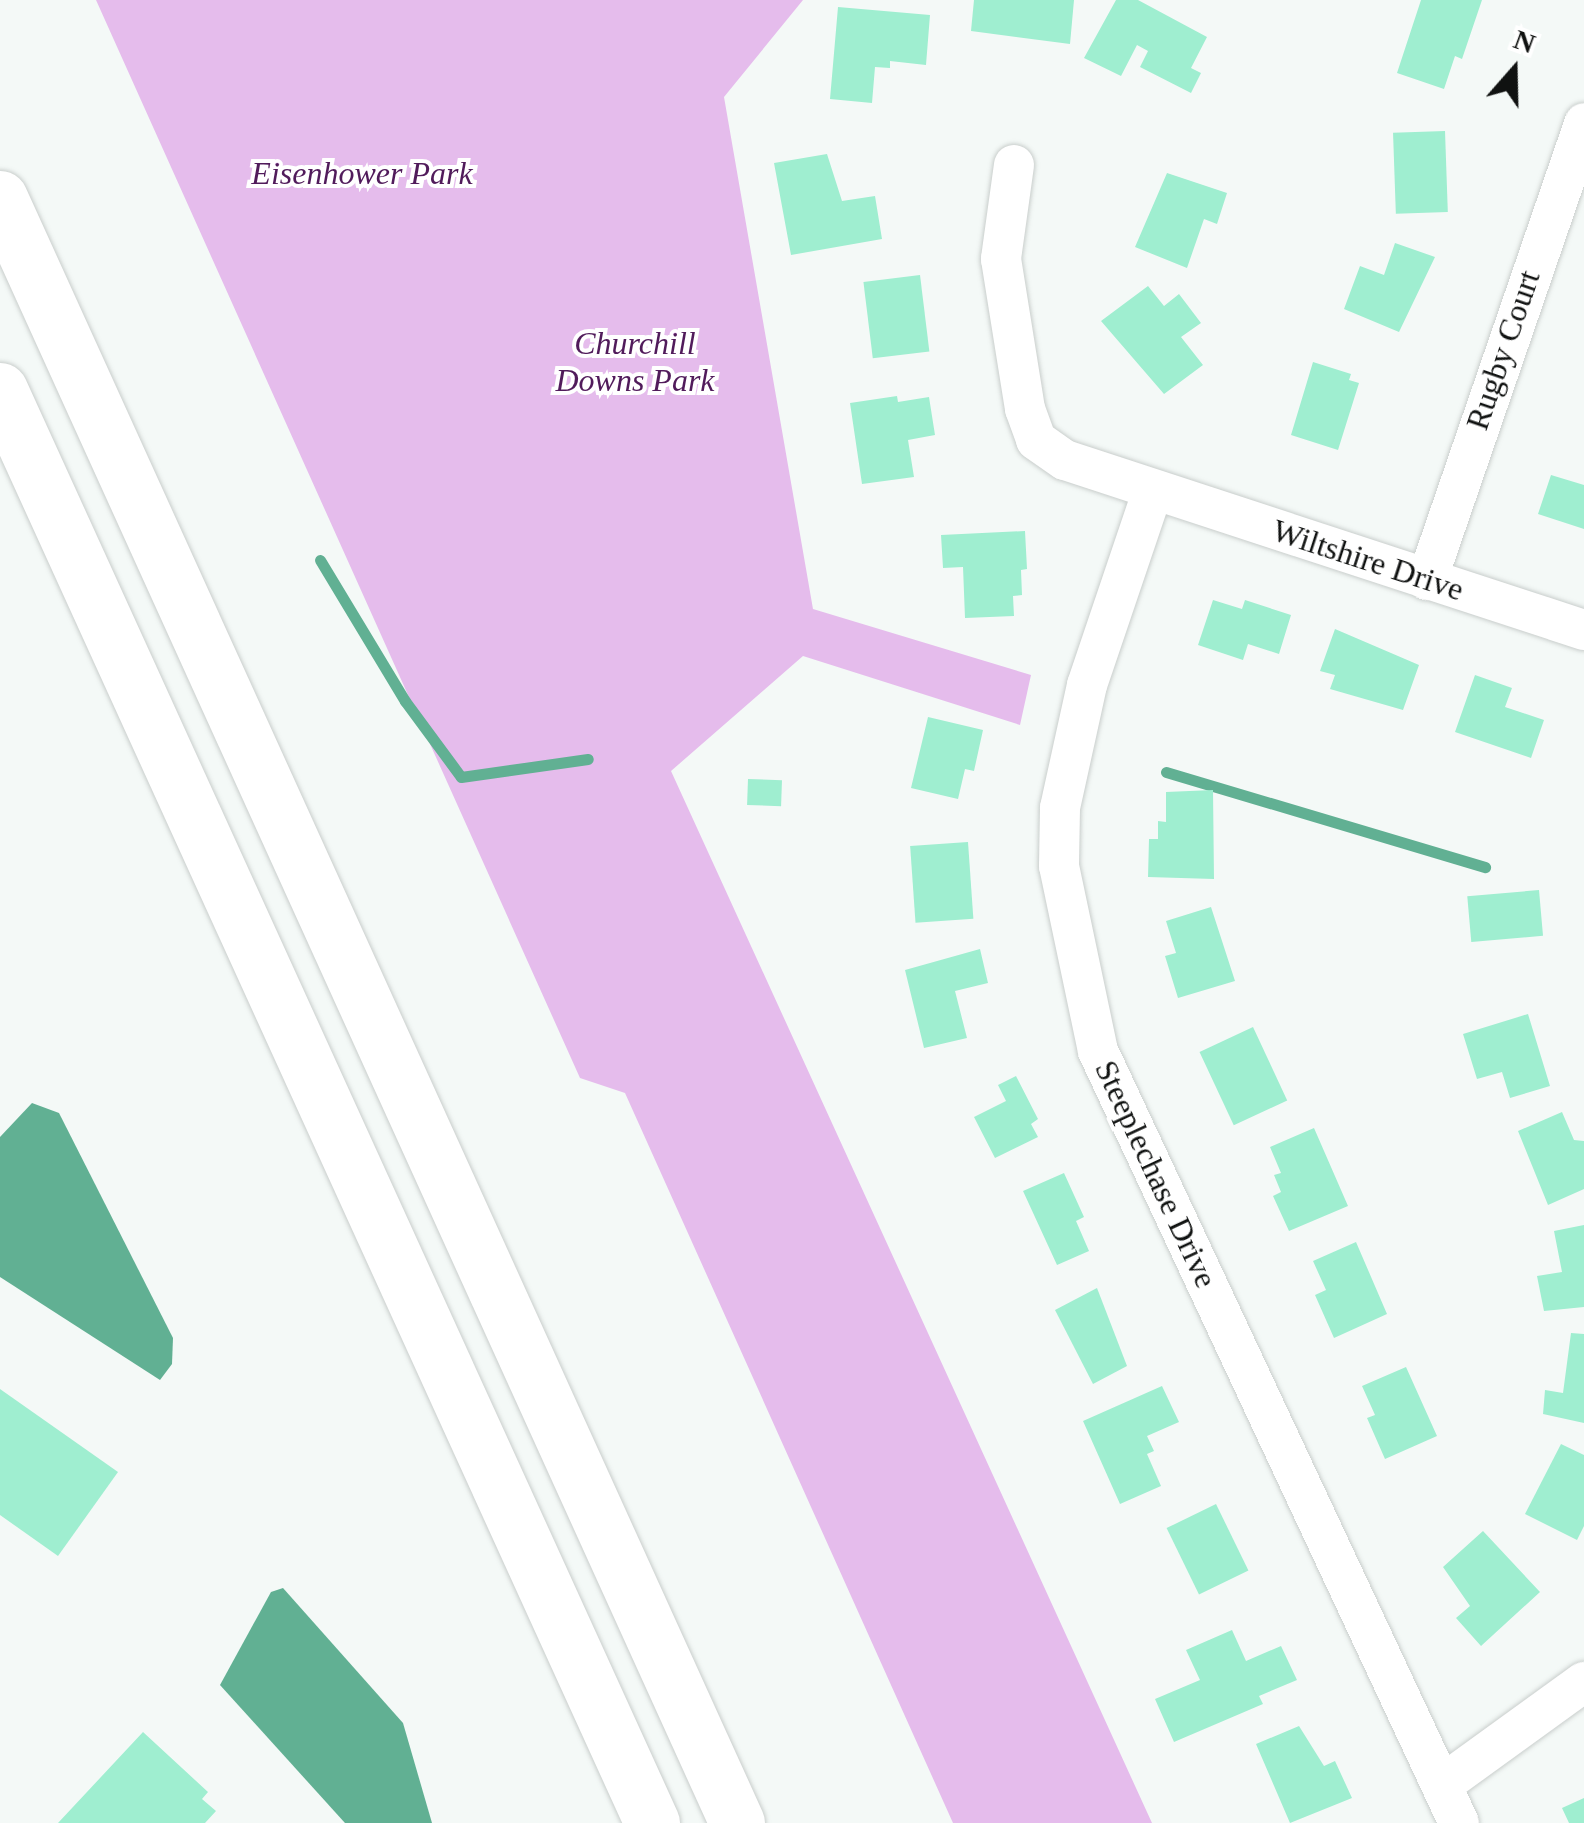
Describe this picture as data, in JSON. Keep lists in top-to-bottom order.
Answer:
{
  "streets": {
    "street": ["Rugby Court", "Wiltshire Drive", "Steeplechase Drive"]
  },
  "crossings": [
    ["Rugby Court", "Wiltshire Drive"],
    ["Wiltshire Drive", "Steeplechase Drive"]
  ],
  "parks": ["Eisenhower Park", "Churchill Downs Park"],
  "north": "top"
}
